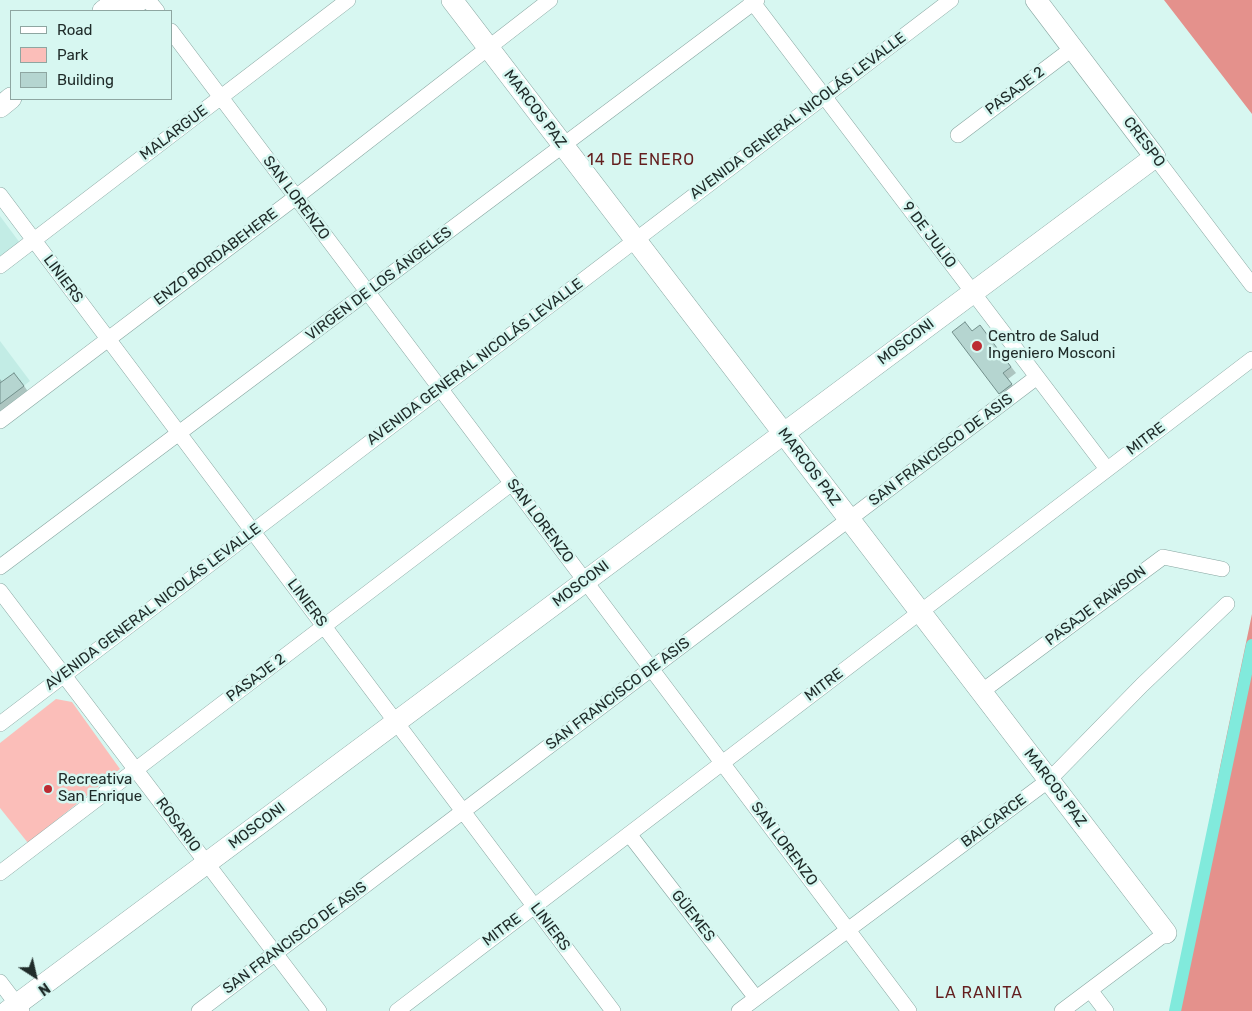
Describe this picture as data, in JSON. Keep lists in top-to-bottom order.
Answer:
{
  "streets": {
    "street": [
      "PASAJE 2",
      "MARCOS PAZ",
      "AVENIDA GENERAL NICOLÁS LEVALLE",
      "MALARGUE",
      "CRESPO",
      "SAN LORENZO",
      "9 DE JULIO",
      "ENZO BORDABEHERE",
      "LINIERS",
      "VIRGEN DE LOS ÁNGELES",
      "MOSCONI",
      "MITRE",
      "SAN FRANCISCO DE ASIS",
      "PASAJE RAWSON",
      "BALCARCE",
      "ROSARIO",
      "GÜEMES"
    ]
  },
  "crossings": [
    ["PASAJE 2", "CRESPO"],
    ["PASAJE 2", "SAN LORENZO"],
    ["PASAJE 2", "LINIERS"],
    ["PASAJE 2", "ROSARIO"],
    ["MARCOS PAZ", "AVENIDA GENERAL NICOLÁS LEVALLE"],
    ["MARCOS PAZ", "ENZO BORDABEHERE"],
    ["MARCOS PAZ", "VIRGEN DE LOS ÁNGELES"],
    ["MARCOS PAZ", "MOSCONI"],
    ["MARCOS PAZ", "MITRE"],
    ["MARCOS PAZ", "SAN FRANCISCO DE ASIS"],
    ["MARCOS PAZ", "PASAJE RAWSON"],
    ["MARCOS PAZ", "BALCARCE"],
    ["AVENIDA GENERAL NICOLÁS LEVALLE", "SAN LORENZO"],
    ["AVENIDA GENERAL NICOLÁS LEVALLE", "9 DE JULIO"],
    ["AVENIDA GENERAL NICOLÁS LEVALLE", "LINIERS"],
    ["AVENIDA GENERAL NICOLÁS LEVALLE", "ROSARIO"],
    ["MALARGUE", "SAN LORENZO"],
    ["MALARGUE", "LINIERS"],
    ["CRESPO", "MOSCONI"],
    ["SAN LORENZO", "ENZO BORDABEHERE"],
    ["SAN LORENZO", "VIRGEN DE LOS ÁNGELES"],
    ["SAN LORENZO", "MOSCONI"],
    ["SAN LORENZO", "MITRE"],
    ["SAN LORENZO", "SAN FRANCISCO DE ASIS"],
    ["SAN LORENZO", "BALCARCE"],
    ["9 DE JULIO", "VIRGEN DE LOS ÁNGELES"],
    ["9 DE JULIO", "MOSCONI"],
    ["9 DE JULIO", "MITRE"],
    ["9 DE JULIO", "SAN FRANCISCO DE ASIS"],
    ["ENZO BORDABEHERE", "LINIERS"],
    ["LINIERS", "VIRGEN DE LOS ÁNGELES"],
    ["LINIERS", "MOSCONI"],
    ["LINIERS", "MITRE"],
    ["LINIERS", "SAN FRANCISCO DE ASIS"],
    ["MOSCONI", "ROSARIO"],
    ["MITRE", "GÜEMES"],
    ["SAN FRANCISCO DE ASIS", "ROSARIO"],
    ["BALCARCE", "GÜEMES"]
  ],
  "districts": ["14 DE ENERO", "LA RANITA"],
  "places": ["Centro de Salud Ingeniero Mosconi", "Recreativa San Enrique"],
  "legend": ["Road", "Park", "Building"],
  "north": "bottom right"
}
